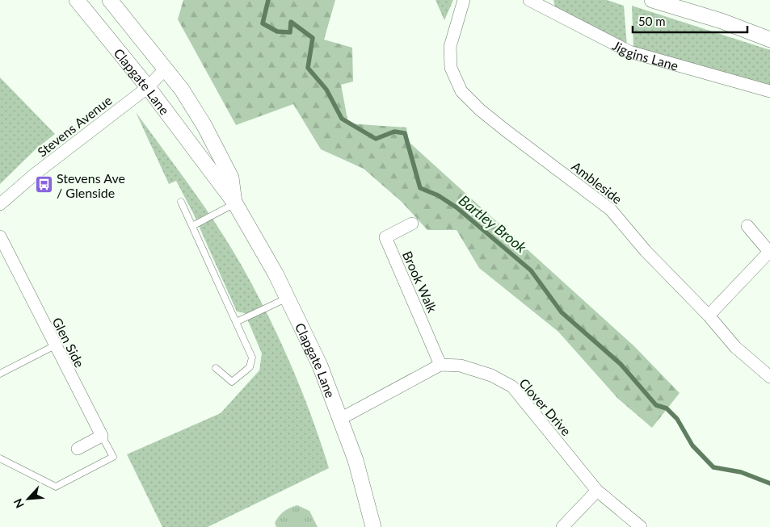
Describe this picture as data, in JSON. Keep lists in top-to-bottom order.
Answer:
{
  "streets": {
    "street": [
      "Jiggins Lane",
      "Clapgate Lane",
      "Stevens Avenue",
      "Ambleside",
      "Brook Walk",
      "Glen Side",
      "Clover Drive"
    ]
  },
  "crossings": [
    ["Clapgate Lane", "Stevens Avenue"],
    ["Brook Walk", "Clover Drive"]
  ],
  "water": ["Bartley Brook"],
  "places": {
    "bus stop": ["Stevens Ave / Glenside"]
  },
  "scale_bar": "50 m",
  "north": "bottom left"
}
